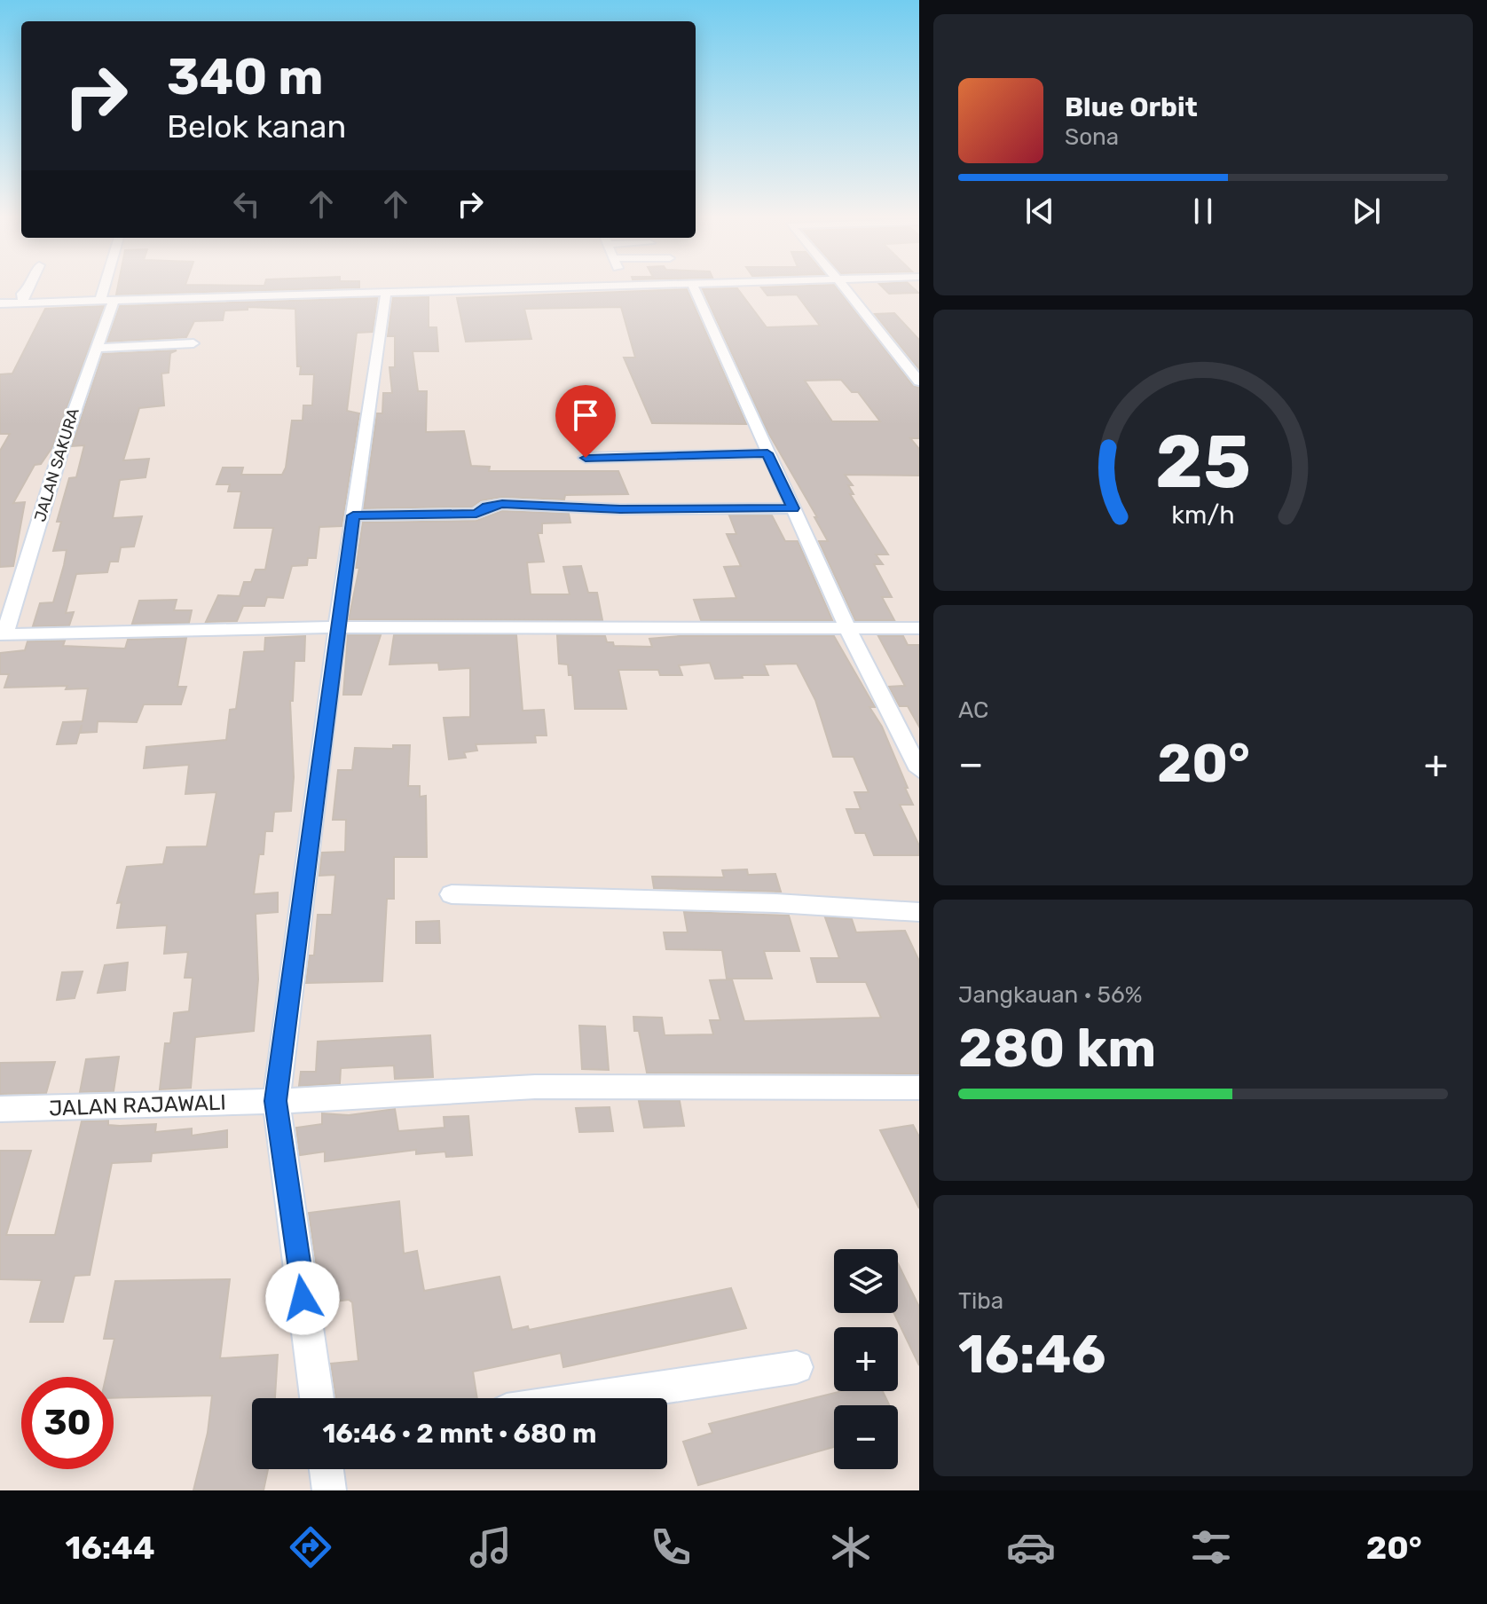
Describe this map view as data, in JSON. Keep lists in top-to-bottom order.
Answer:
{
  "streets": {
    "street": ["JALAN SAKURA", "JALAN RAJAWALI"]
  },
  "page": {
    "turn": ["340 m", "Belok kanan"],
    "song": ["Blue Orbit", "Sona"],
    "tile": [
      "AC",
      ["Jangkauan · 56%", "280 km"],
      ["Tiba", "16:46"]
    ],
    "heat": ["−", "20°", "+"],
    "map_buttons": ["+", "−"],
    "limit": "30",
    "trip": "16:46 · 2 mnt · 680 m",
    "tabs": ["16:44", "20°"],
    "gauge": ["25", "km/h"]
  }
}
